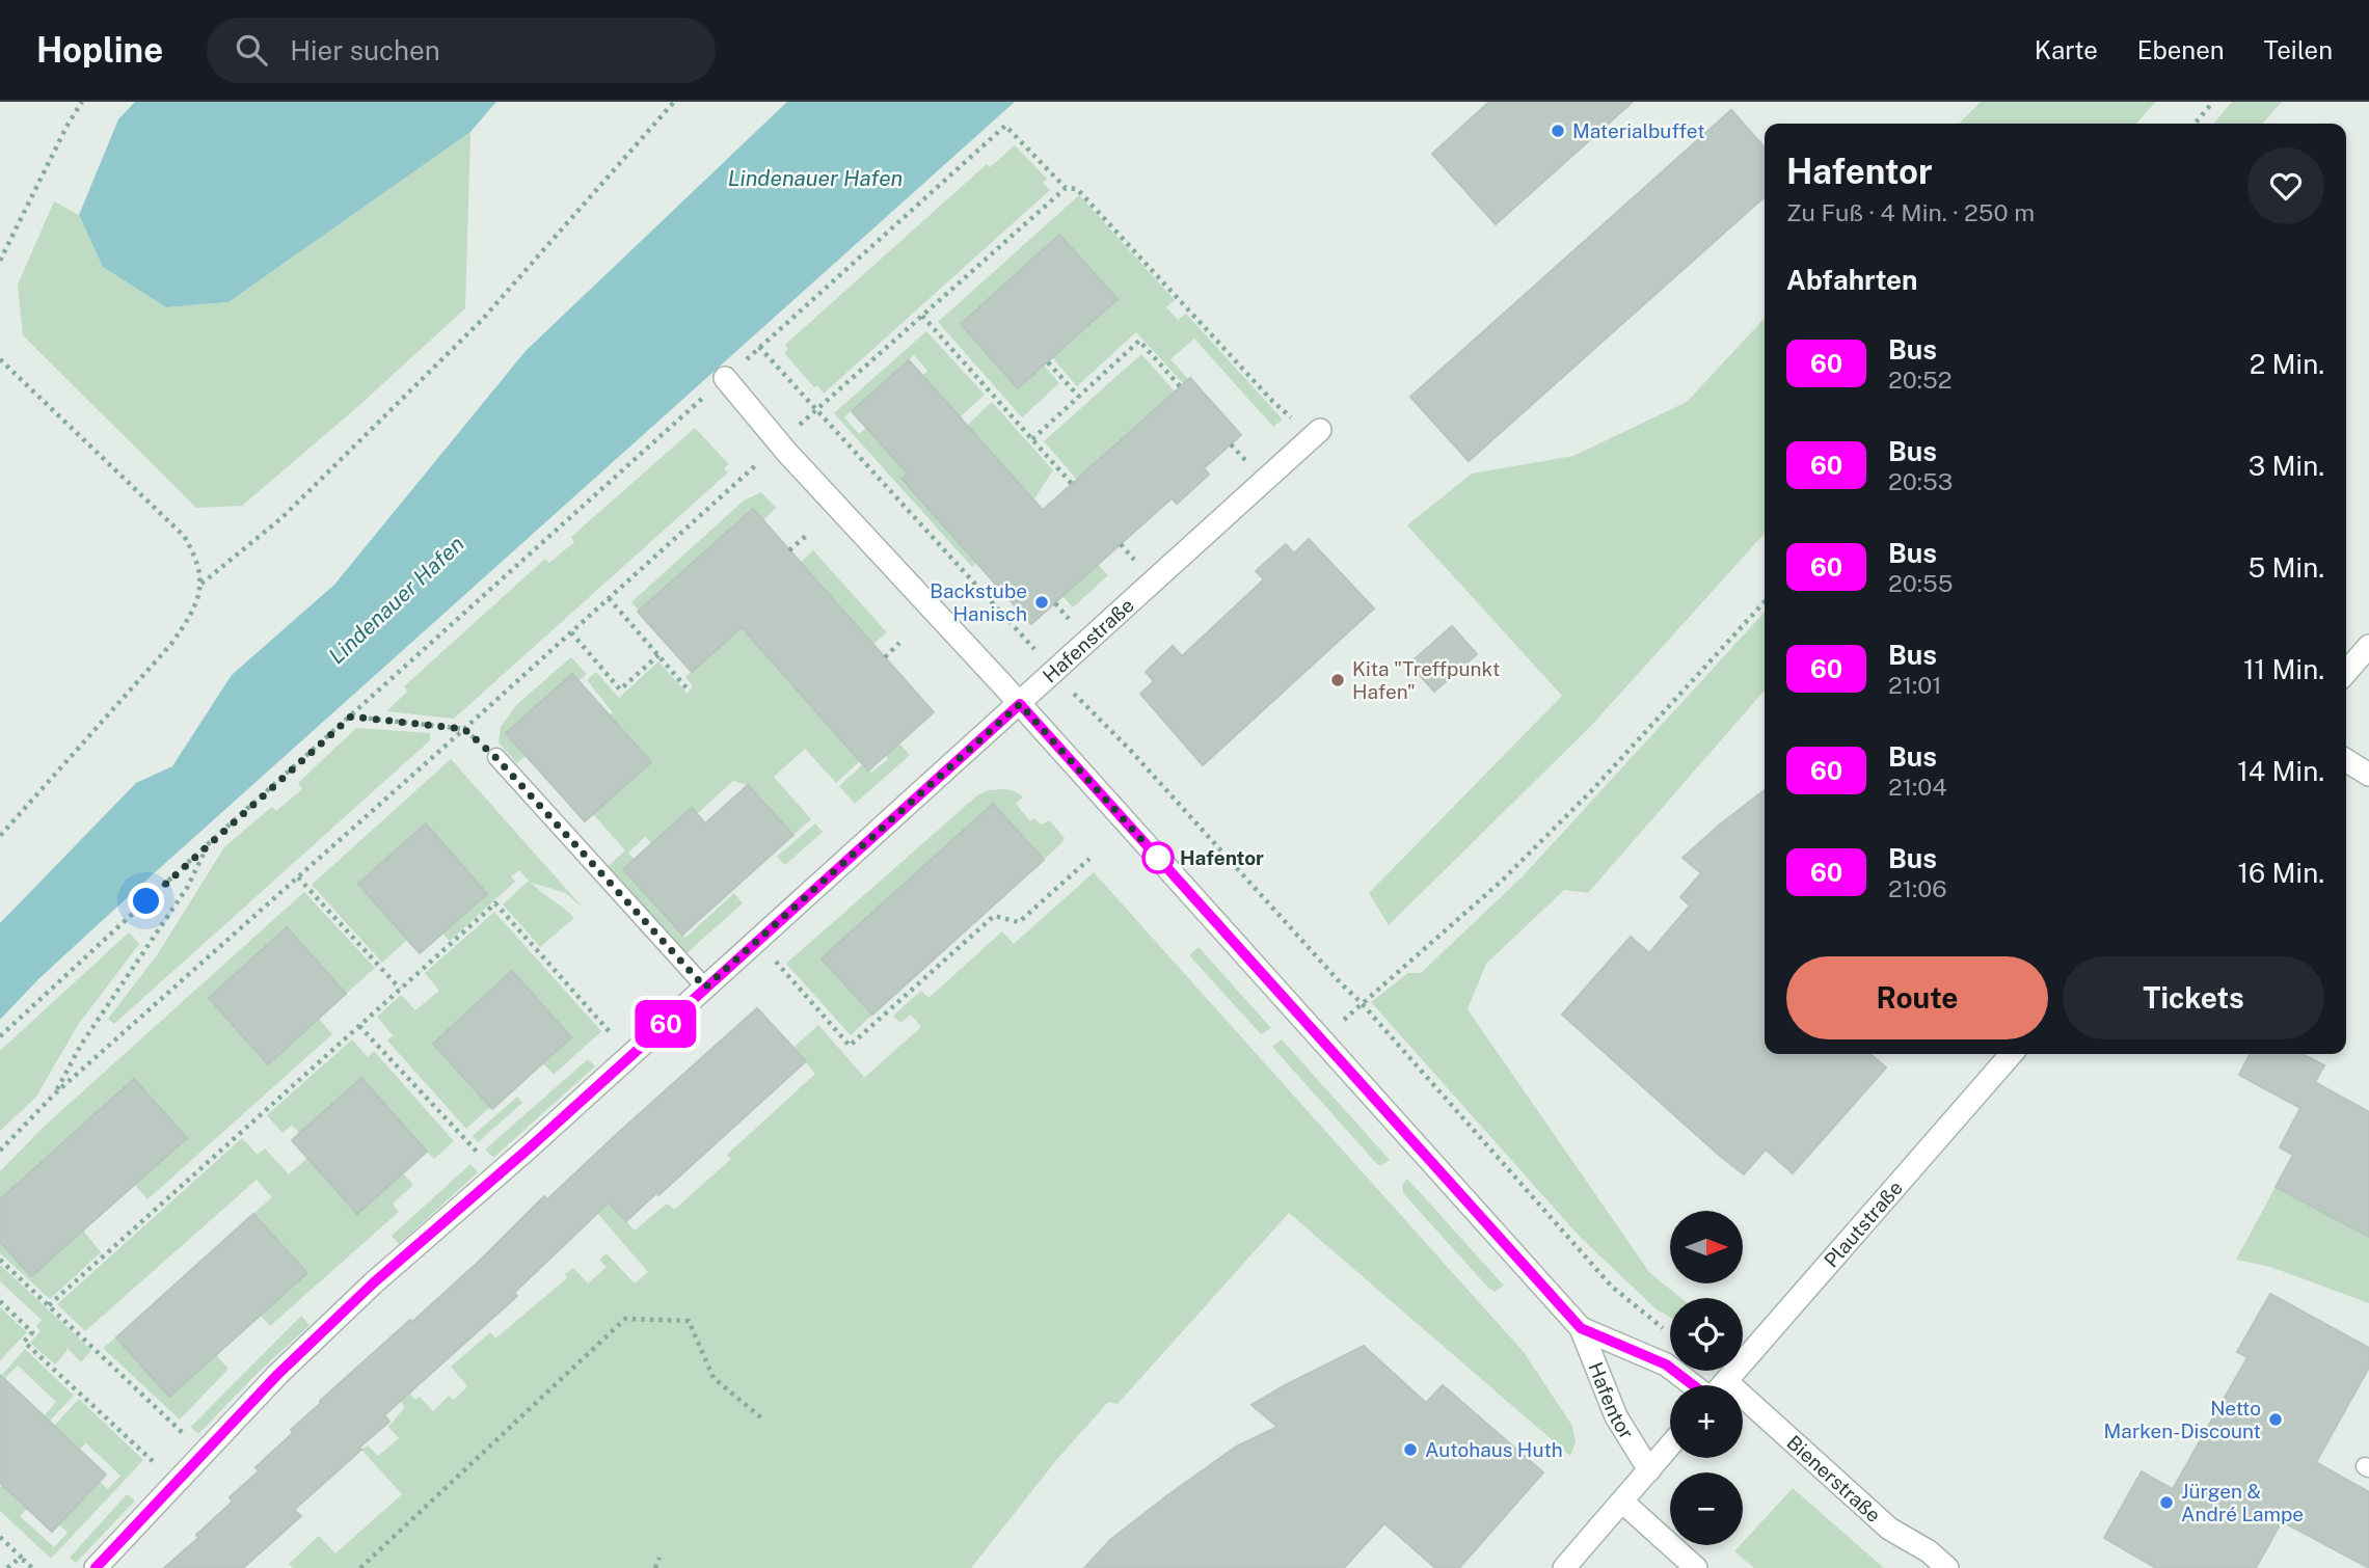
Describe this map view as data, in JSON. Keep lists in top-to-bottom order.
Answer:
{
  "streets": {
    "street": [
      "Hafenstraße",
      "Plautstraße",
      "Hafentor",
      "Bienerstraße"
    ]
  },
  "crossings": [
    ["Hafenstraße", "Hafentor"]
  ],
  "water": ["Lindenauer Hafen"],
  "places": [
    "Materialbuffet",
    "Backstube Hanisch",
    "Kita \"Treffpunkt Hafen\"",
    "Hafentor",
    "Netto Marken-Discount",
    "Autohaus Huth",
    "Jürgen & André Lampe"
  ],
  "lines": ["bus line 60"],
  "north": "right",
  "page": {
    "header": "Hopline",
    "search": "Hier suchen",
    "nav": ["Karte", "Ebenen", "Teilen"],
    "on_map": "60",
    "heading": [
      ["Hafentor", "Zu Fuß · 4 Min. · 250 m"],
      "Abfahrten"
    ],
    "list": [
      {
        "mark": "60",
        "name": "Bus",
        "note": "20:52",
        "value": "2 Min."
      },
      {
        "mark": "60",
        "name": "Bus",
        "note": "20:53",
        "value": "3 Min."
      },
      {
        "mark": "60",
        "name": "Bus",
        "note": "20:55",
        "value": "5 Min."
      },
      {
        "mark": "60",
        "name": "Bus",
        "note": "21:01",
        "value": "11 Min."
      },
      {
        "mark": "60",
        "name": "Bus",
        "note": "21:04",
        "value": "14 Min."
      },
      {
        "mark": "60",
        "name": "Bus",
        "note": "21:06",
        "value": "16 Min."
      }
    ],
    "buttons": ["Route", "Tickets"],
    "map_buttons": ["+", "−"]
  }
}
